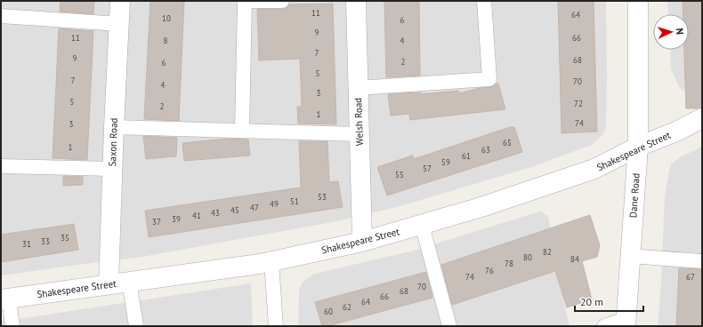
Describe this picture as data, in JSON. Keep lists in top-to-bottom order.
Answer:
{
  "streets": {
    "street": [
      "Welsh Road",
      "Saxon Road",
      "Shakespeare Street",
      "Dane Road"
    ]
  },
  "crossings": [
    ["Welsh Road", "Shakespeare Street"],
    ["Saxon Road", "Shakespeare Street"],
    ["Shakespeare Street", "Dane Road"]
  ],
  "house_numbers": [
    "11",
    "64",
    "10",
    "6",
    "9",
    "11",
    "66",
    "8",
    "4",
    "7",
    "9",
    "68",
    "2",
    "6",
    "5",
    "7",
    "70",
    "4",
    "3",
    "5",
    "72",
    "2",
    "1",
    "74",
    "3",
    "65",
    "1",
    "63",
    "61",
    "59",
    "57",
    "55",
    "53",
    "51",
    "49",
    "47",
    "45",
    "43",
    "41",
    "39",
    "37",
    "35",
    "33",
    "31",
    "82",
    "80",
    "84",
    "78",
    "76",
    "74",
    "67",
    "70",
    "68",
    "66",
    "64",
    "62",
    "60"
  ],
  "scale_bar": "20 m",
  "north": "right"
}
